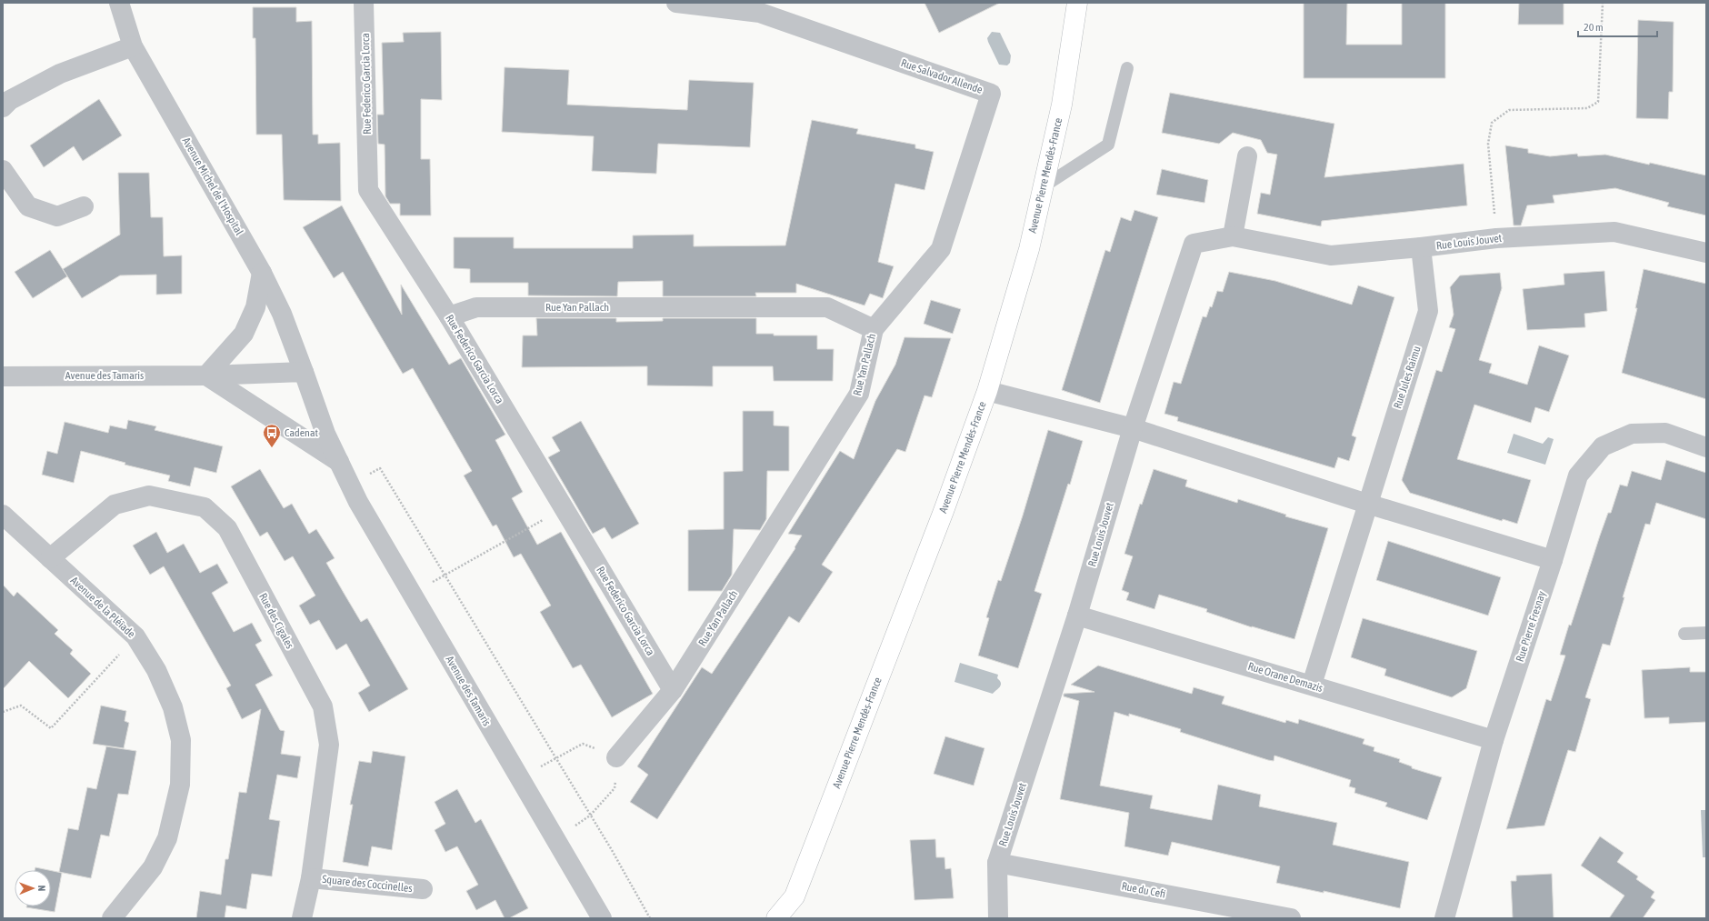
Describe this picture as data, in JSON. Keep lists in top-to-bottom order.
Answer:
{
  "streets": {
    "street": [
      "Rue Salvador Allende",
      "Rue Federico Garcia Lorca",
      "Avenue Pierre Mendès-France",
      "Avenue Michel de l'Hospital",
      "Rue Louis Jouvet",
      "Rue Yan Pallach",
      "Avenue des Tamaris",
      "Rue Jules Raimu",
      "Avenue de la Pléïade",
      "Rue des Cigales",
      "Rue Pierre Fresnay",
      "Rue Orane Demazis",
      "Square des Coccinelles",
      "Rue du Cefi"
    ]
  },
  "crossings": [
    ["Rue Salvador Allende", "Rue Yan Pallach"],
    ["Rue Federico Garcia Lorca", "Rue Yan Pallach"],
    ["Avenue Michel de l'Hospital", "Avenue des Tamaris"],
    ["Rue Louis Jouvet", "Rue Jules Raimu"],
    ["Rue Louis Jouvet", "Rue Orane Demazis"],
    ["Rue Louis Jouvet", "Rue du Cefi"],
    ["Rue Jules Raimu", "Rue Orane Demazis"],
    ["Avenue de la Pléïade", "Rue des Cigales"],
    ["Rue des Cigales", "Square des Coccinelles"],
    ["Rue Pierre Fresnay", "Rue Orane Demazis"]
  ],
  "places": {
    "bus stop": ["Cadenat"]
  },
  "scale_bar": "20 m",
  "north": "right"
}
